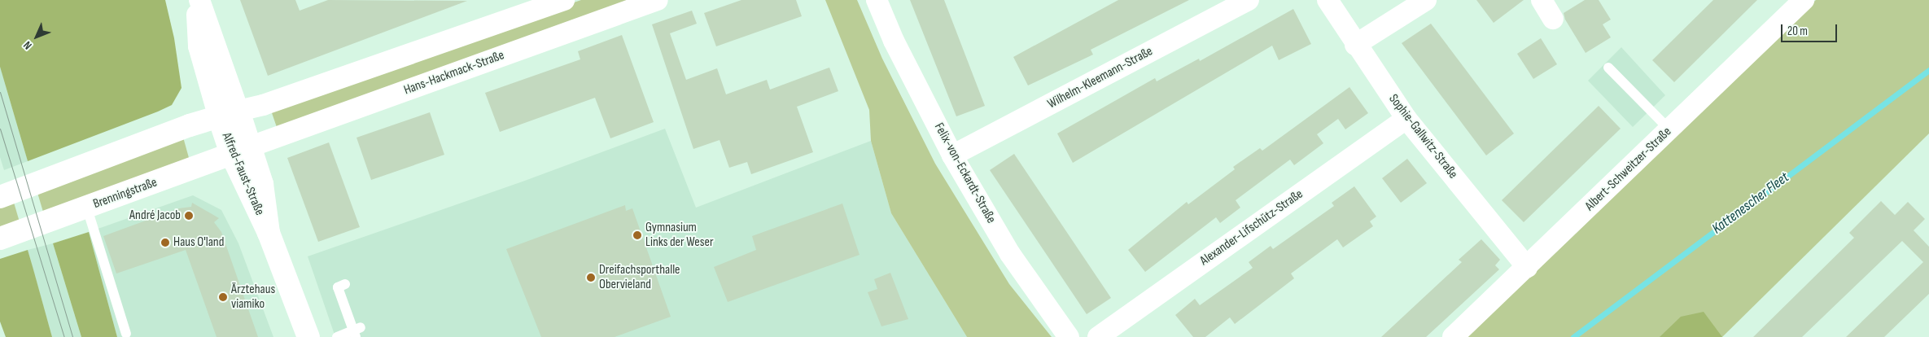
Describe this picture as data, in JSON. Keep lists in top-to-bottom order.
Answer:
{
  "streets": {
    "street": [
      "Hans-Hackmack-Straße",
      "Wilhelm-Kleemann-Straße",
      "Sophie-Gallwitz-Straße",
      "Albert-Schweitzer-Straße",
      "Felix-von-Eckardt-Straße",
      "Alfred-Faust-Straße",
      "Brenningstraße",
      "Alexander-Lifschütz-Straße"
    ]
  },
  "crossings": [
    ["Hans-Hackmack-Straße", "Alfred-Faust-Straße"],
    ["Hans-Hackmack-Straße", "Brenningstraße"],
    ["Wilhelm-Kleemann-Straße", "Felix-von-Eckardt-Straße"],
    ["Sophie-Gallwitz-Straße", "Albert-Schweitzer-Straße"],
    ["Sophie-Gallwitz-Straße", "Alexander-Lifschütz-Straße"],
    ["Alfred-Faust-Straße", "Brenningstraße"]
  ],
  "water": ["Kattenescher Fleet"],
  "places": [
    "André Jacob",
    "Gymnasium Links der Weser",
    "Haus O'land",
    "Dreifachsporthalle Obervieland",
    "Ärztehaus viamiko"
  ],
  "scale_bar": "20 m",
  "north": "bottom left"
}
